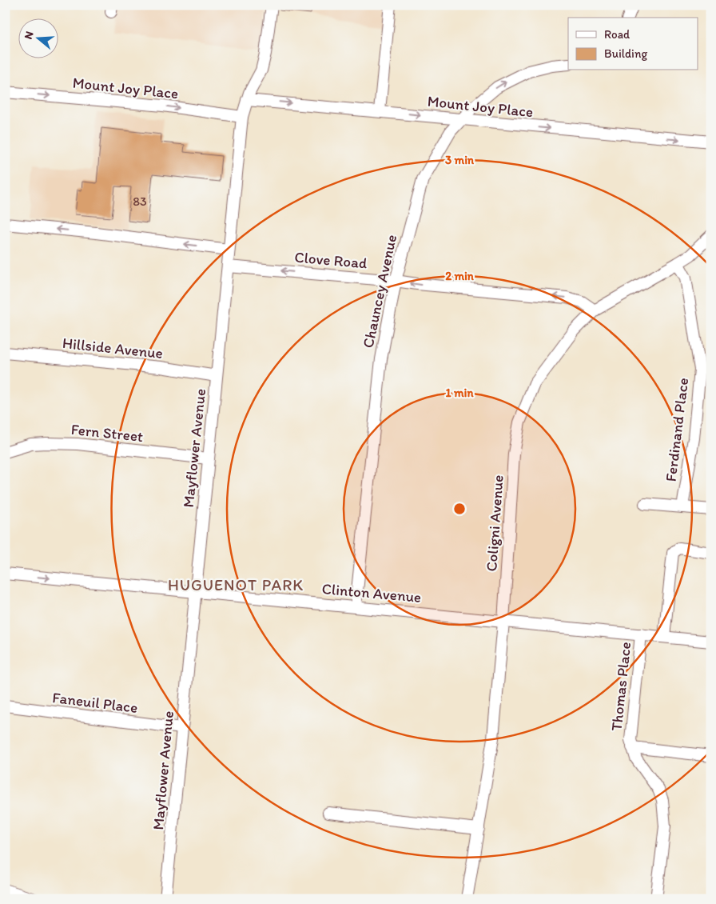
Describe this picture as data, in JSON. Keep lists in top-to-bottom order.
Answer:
{
  "streets": {
    "street": [
      "Mount Joy Place",
      "Clove Road",
      "Chauncey Avenue",
      "Hillside Avenue",
      "Ferdinand Place",
      "Fern Street",
      "Mayflower Avenue",
      "Coligni Avenue",
      "Clinton Avenue",
      "Thomas Place",
      "Faneuil Place"
    ]
  },
  "crossings": [
    ["Mount Joy Place", "Chauncey Avenue"],
    ["Mount Joy Place", "Mayflower Avenue"],
    ["Clove Road", "Chauncey Avenue"],
    ["Clove Road", "Mayflower Avenue"],
    ["Clove Road", "Coligni Avenue"],
    ["Chauncey Avenue", "Clinton Avenue"],
    ["Hillside Avenue", "Mayflower Avenue"],
    ["Ferdinand Place", "Coligni Avenue"],
    ["Fern Street", "Mayflower Avenue"],
    ["Mayflower Avenue", "Clinton Avenue"],
    ["Mayflower Avenue", "Faneuil Place"],
    ["Coligni Avenue", "Clinton Avenue"],
    ["Clinton Avenue", "Thomas Place"]
  ],
  "one_way": ["Mount Joy Place", "Clove Road"],
  "districts": ["HUGUENOT PARK"],
  "house_numbers": ["83"],
  "legend": ["Road", "Building"],
  "north": "left",
  "rings": ["3 min", "2 min", "1 min"]
}
